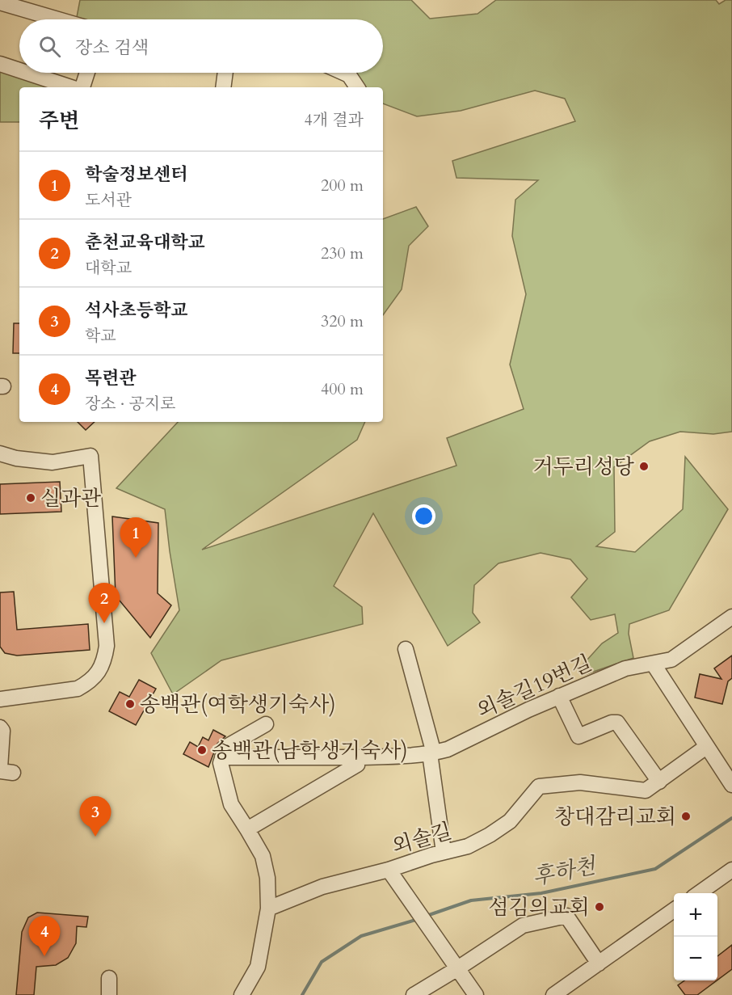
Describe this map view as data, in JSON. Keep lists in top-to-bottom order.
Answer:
{
  "streets": {
    "street": ["외솔길19번길", "외솔길"]
  },
  "water": ["후하천"],
  "places": [
    "거두리성당",
    "실과관",
    "송백관(여학생기숙사)",
    "송백관(남학생기숙사)",
    "창대감리교회",
    "섬김의교회"
  ],
  "page": {
    "search": "장소 검색",
    "heading": ["주변", "4개 결과"],
    "list": [
      {
        "mark": "1",
        "name": "학술정보센터",
        "note": "도서관",
        "value": "200 m"
      },
      {
        "mark": "2",
        "name": "춘천교육대학교",
        "note": "대학교",
        "value": "230 m"
      },
      {
        "mark": "3",
        "name": "석사초등학교",
        "note": "학교",
        "value": "320 m"
      },
      {
        "mark": "4",
        "name": "목련관",
        "note": "장소 · 공지로",
        "value": "400 m"
      }
    ],
    "pins": [
      "1",
      "2",
      "3",
      "4"
    ],
    "map_buttons": ["+", "−"]
  }
}
